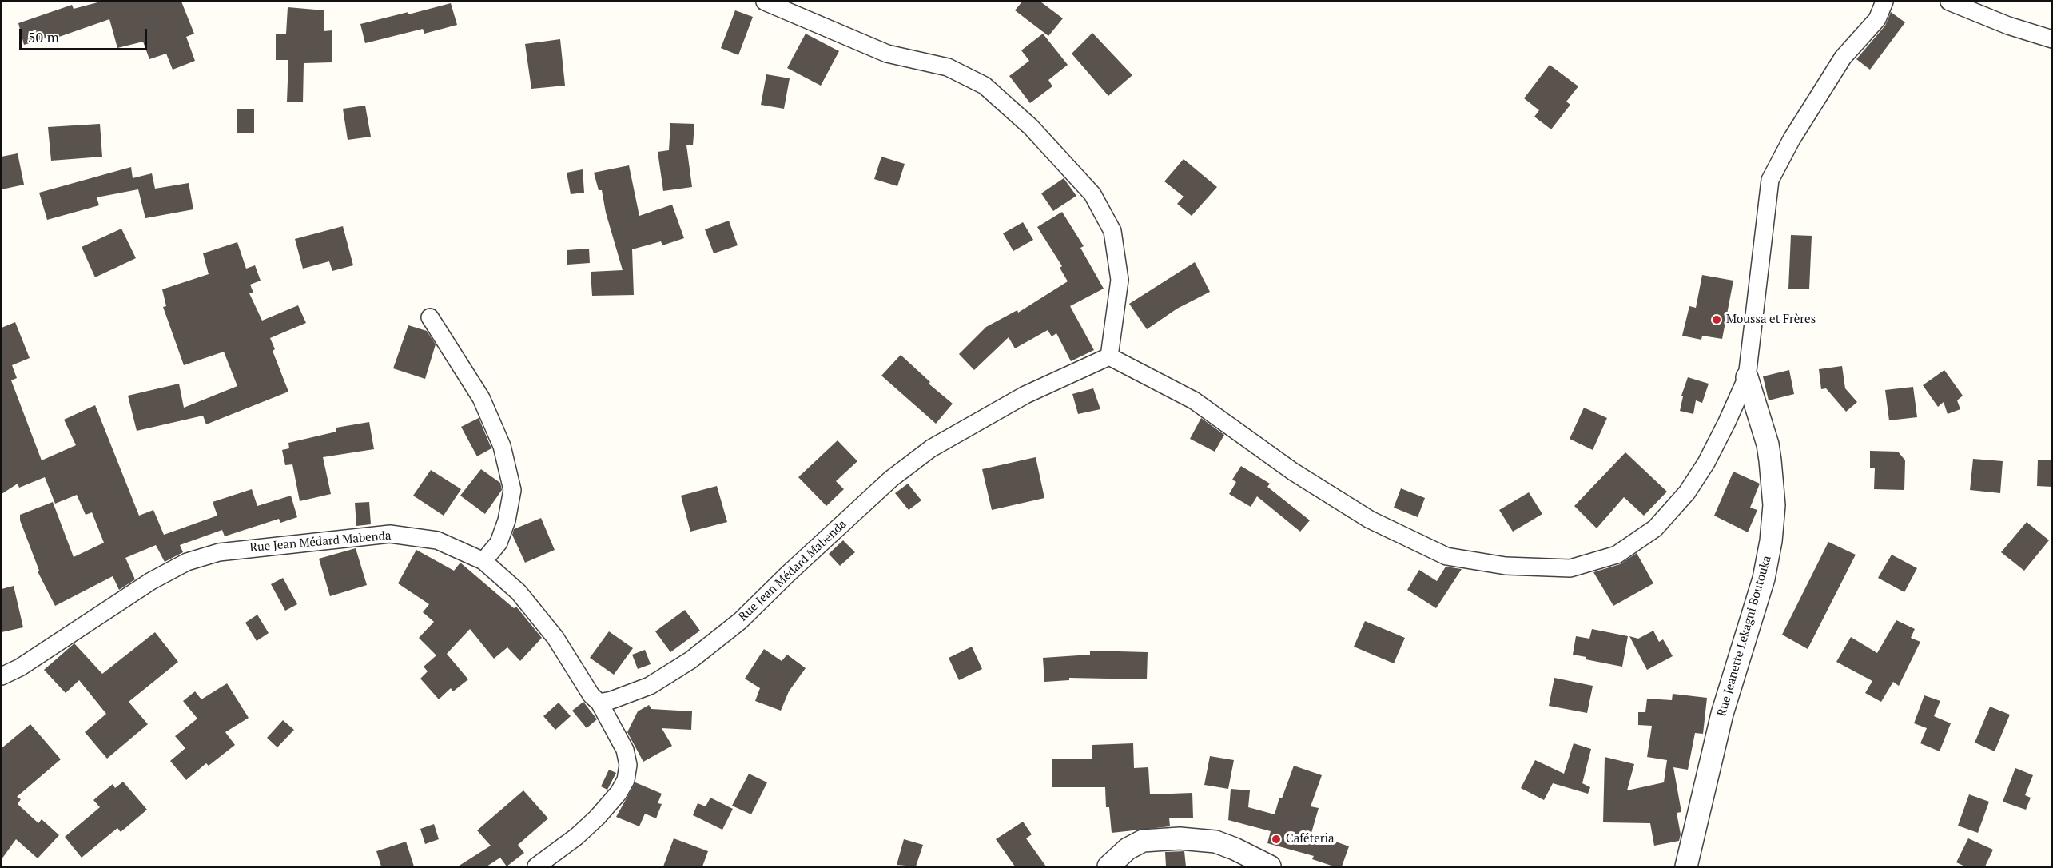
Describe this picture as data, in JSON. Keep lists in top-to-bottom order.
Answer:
{
  "streets": {
    "street": ["Rue Jean Médard Mabenda", "Rue Jeanette Lekagni Boutouka"]
  },
  "places": ["Moussa et Frères", "Caféteria"],
  "scale_bar": "50 m"
}
